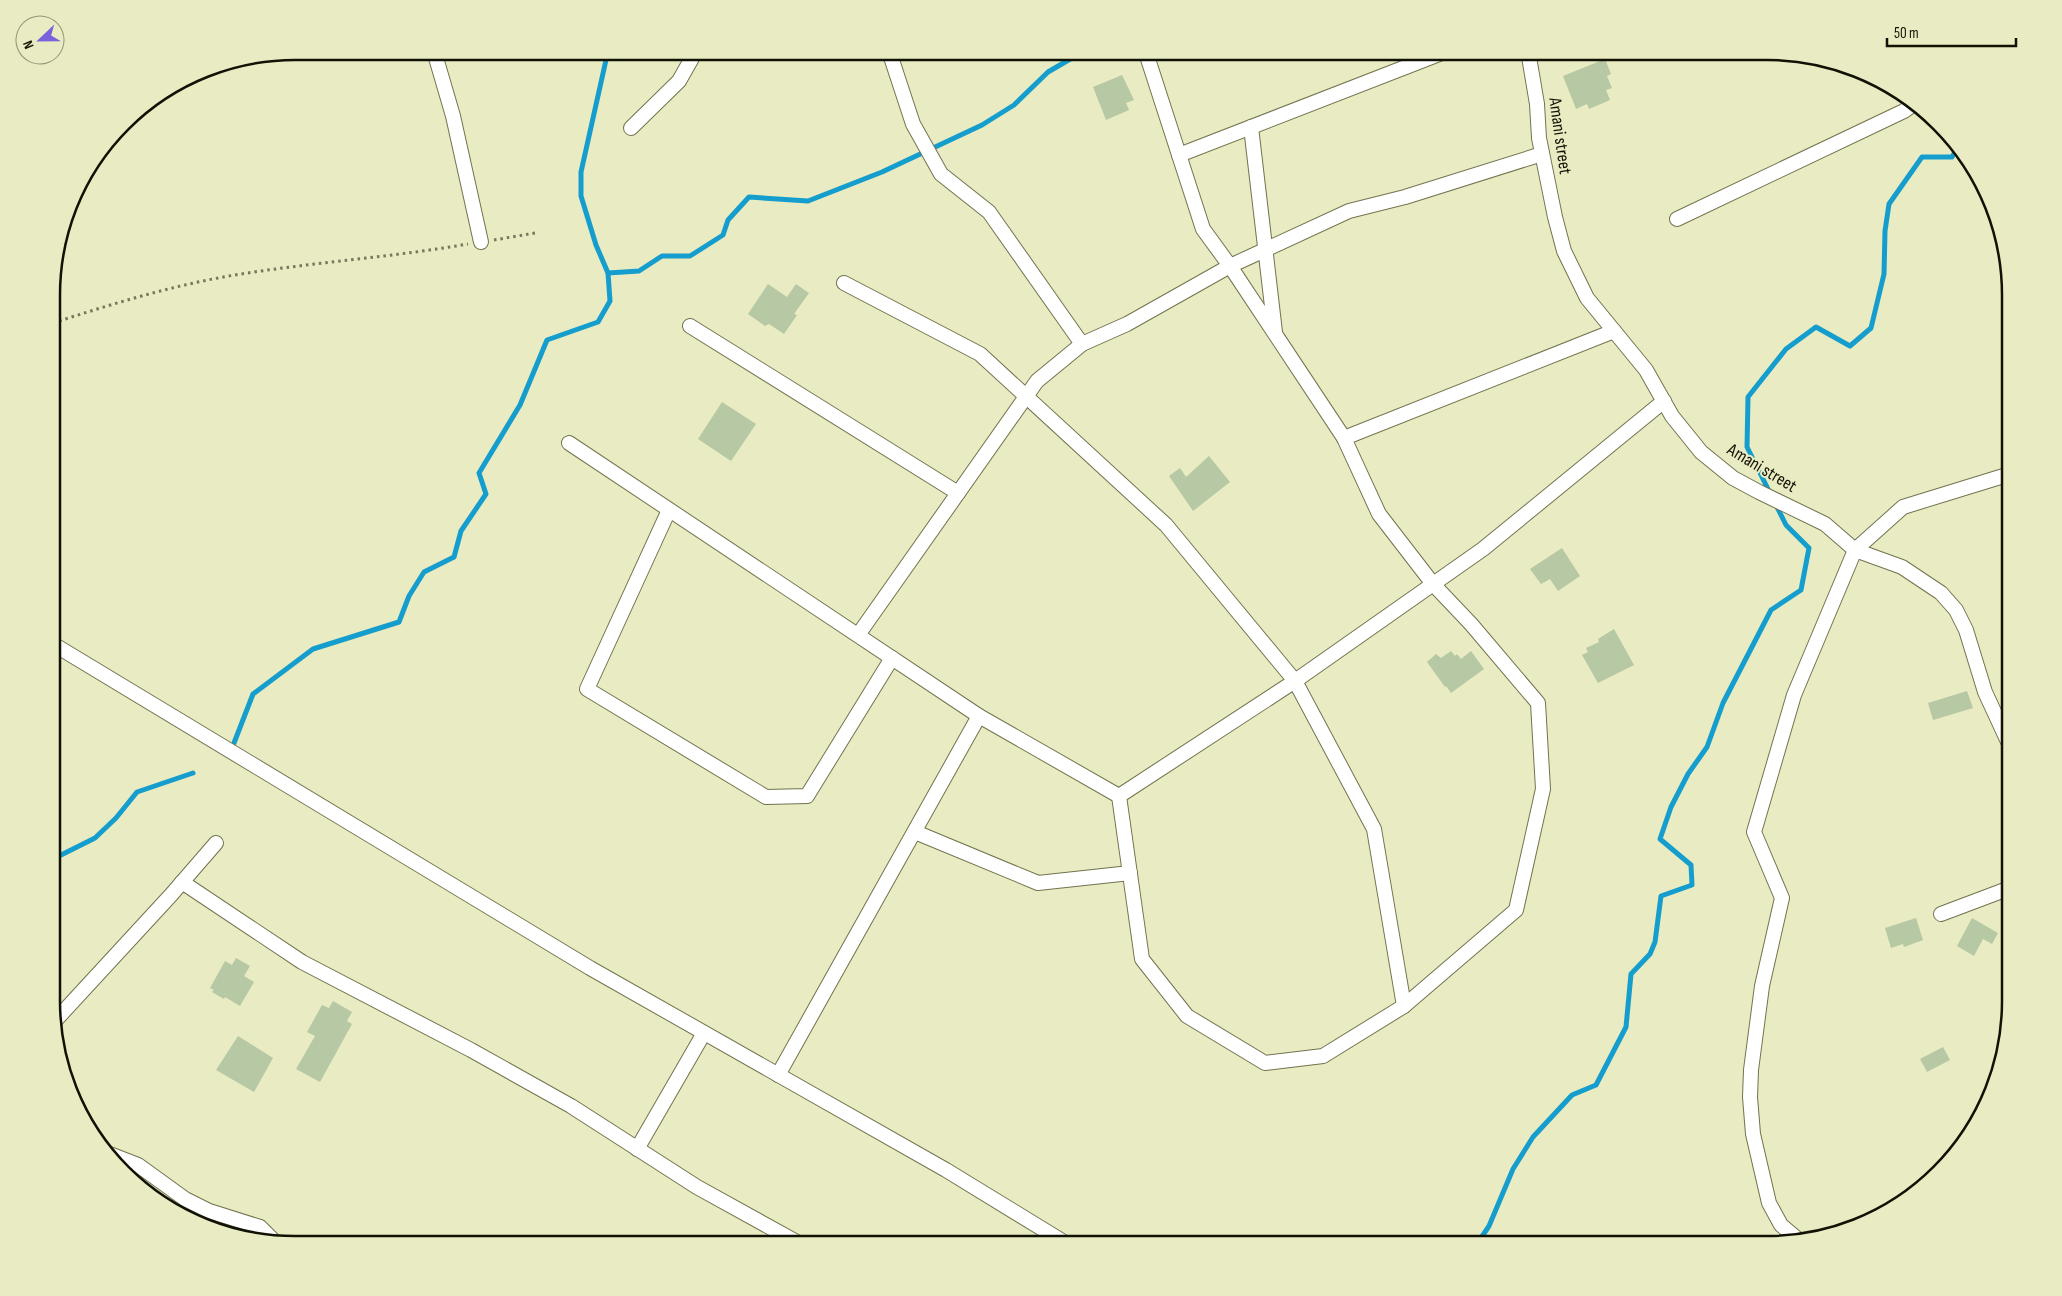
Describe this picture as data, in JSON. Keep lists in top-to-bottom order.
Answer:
{
  "streets": {
    "street": ["Amani street"]
  },
  "scale_bar": "50 m",
  "north": "left"
}
